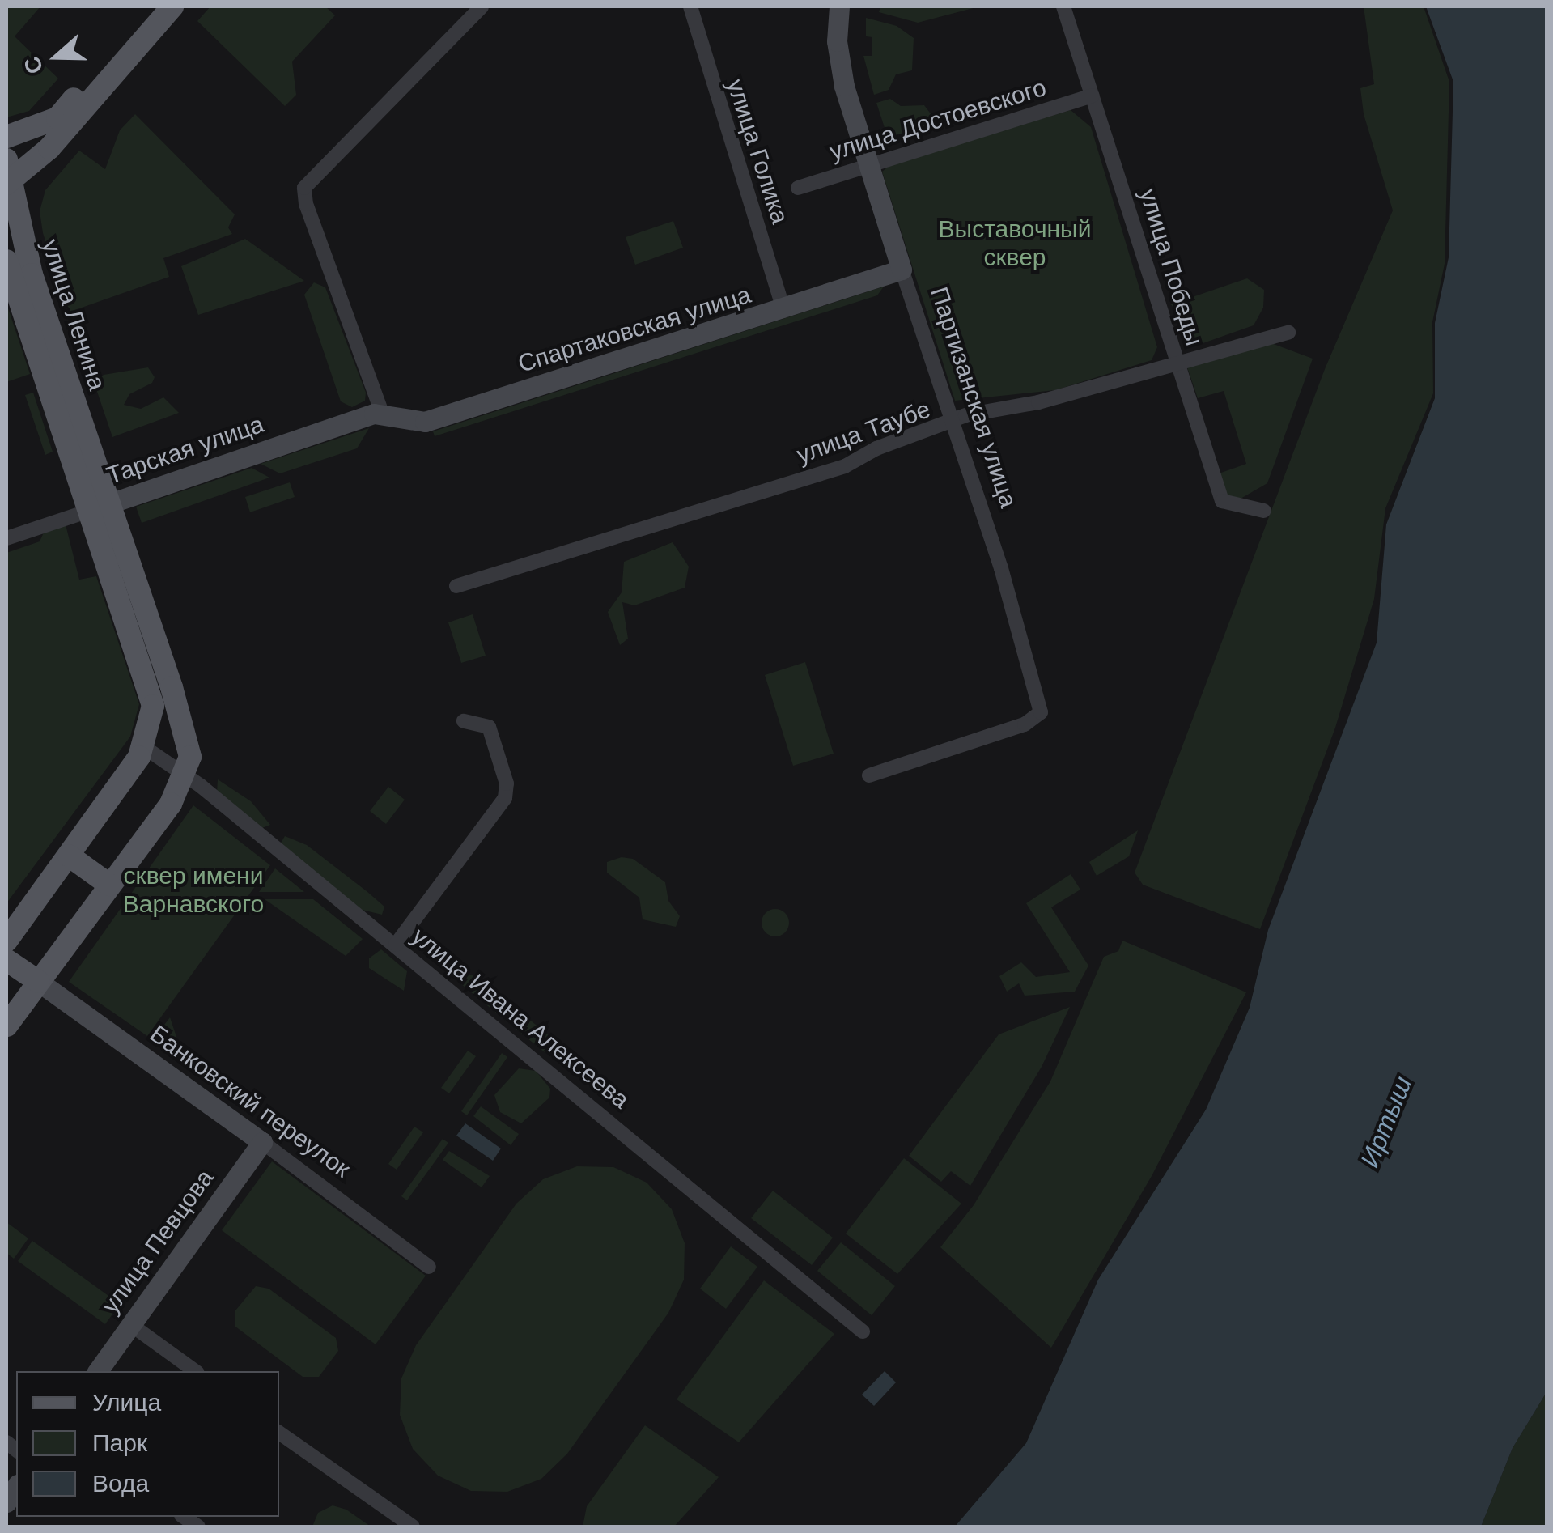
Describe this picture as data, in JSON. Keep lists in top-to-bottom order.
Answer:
{
  "streets": {
    "main road": ["улица Ленина"],
    "street": [
      "улица Достоевского",
      "улица Голика",
      "улица Победы",
      "Спартаковская улица",
      "Партизанская улица",
      "улица Таубе",
      "Тарская улица",
      "улица Ивана Алексеева",
      "Банковский переулок",
      "улица Певцова"
    ]
  },
  "crossings": [
    ["улица Достоевского", "улица Победы"],
    ["улица Достоевского", "Партизанская улица"],
    ["улица Голика", "Спартаковская улица"],
    ["улица Победы", "улица Таубе"],
    ["улица Ленина", "Тарская улица"],
    ["улица Ленина", "улица Ивана Алексеева"],
    ["Спартаковская улица", "Партизанская улица"],
    ["Спартаковская улица", "Тарская улица"],
    ["Партизанская улица", "улица Таубе"],
    ["Банковский переулок", "улица Певцова"]
  ],
  "water": ["Иртыш"],
  "parks": ["Выставочный сквер", "сквер имени Варнавского"],
  "legend": ["Улица", "Парк", "Вода"],
  "north": "left"
}
